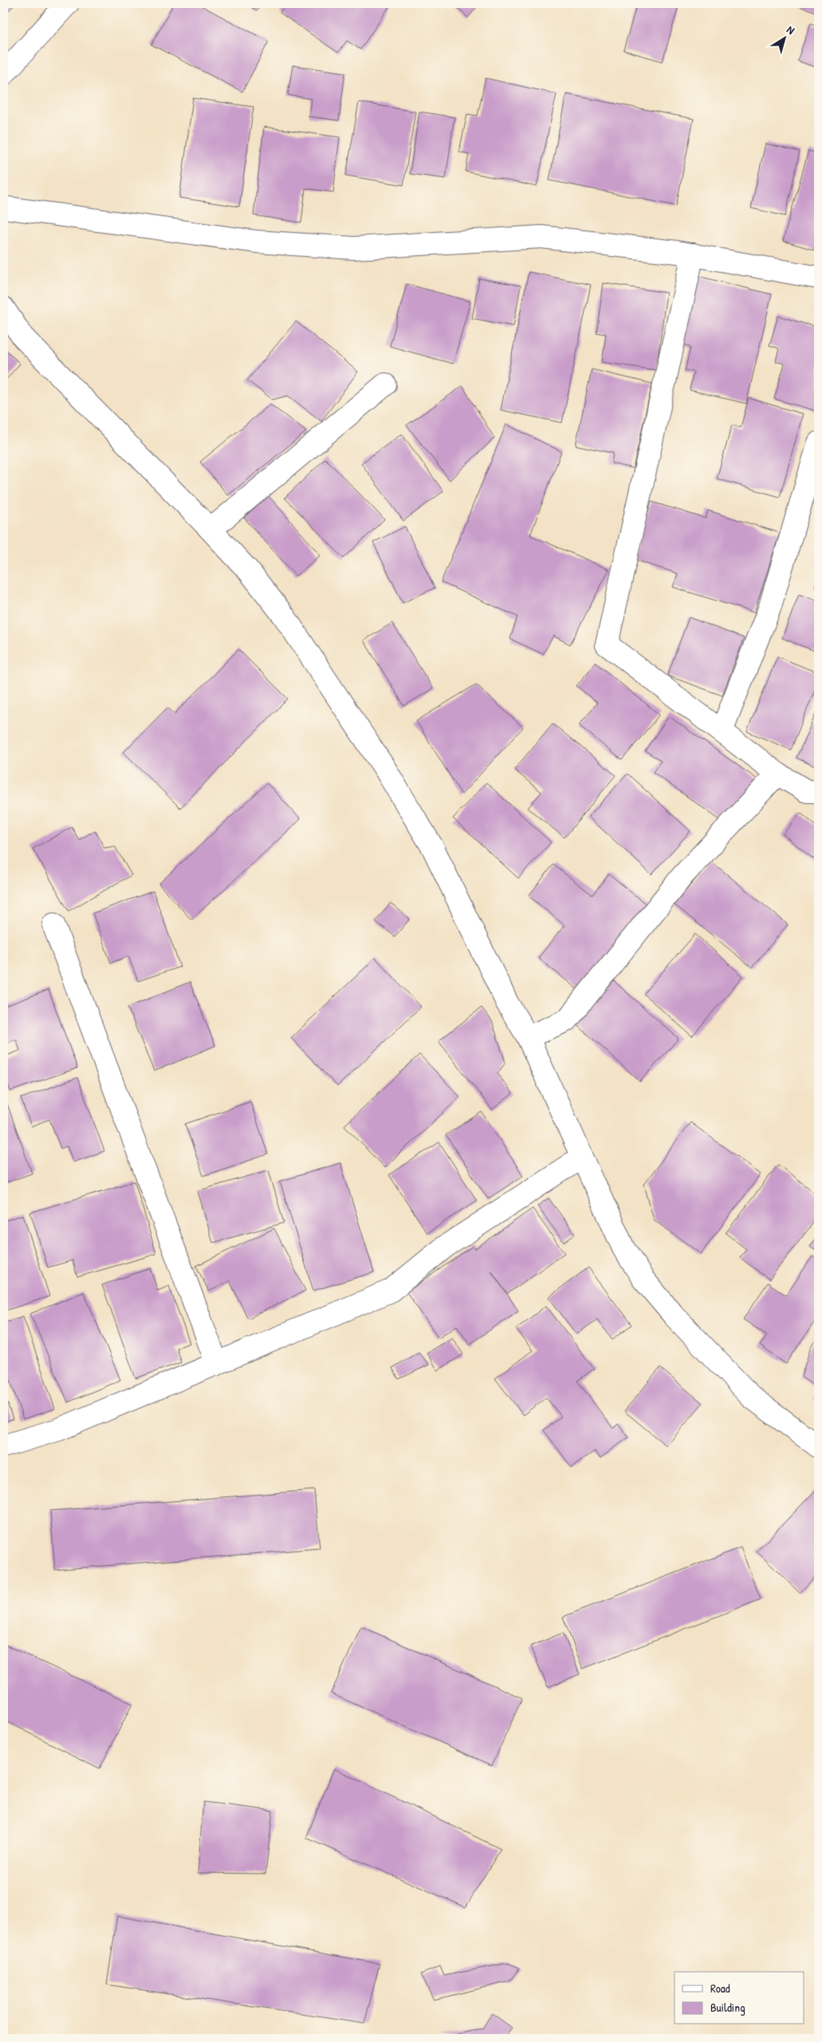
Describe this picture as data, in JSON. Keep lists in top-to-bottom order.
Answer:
{
  "legend": ["Road", "Building"],
  "north": "top right"
}
